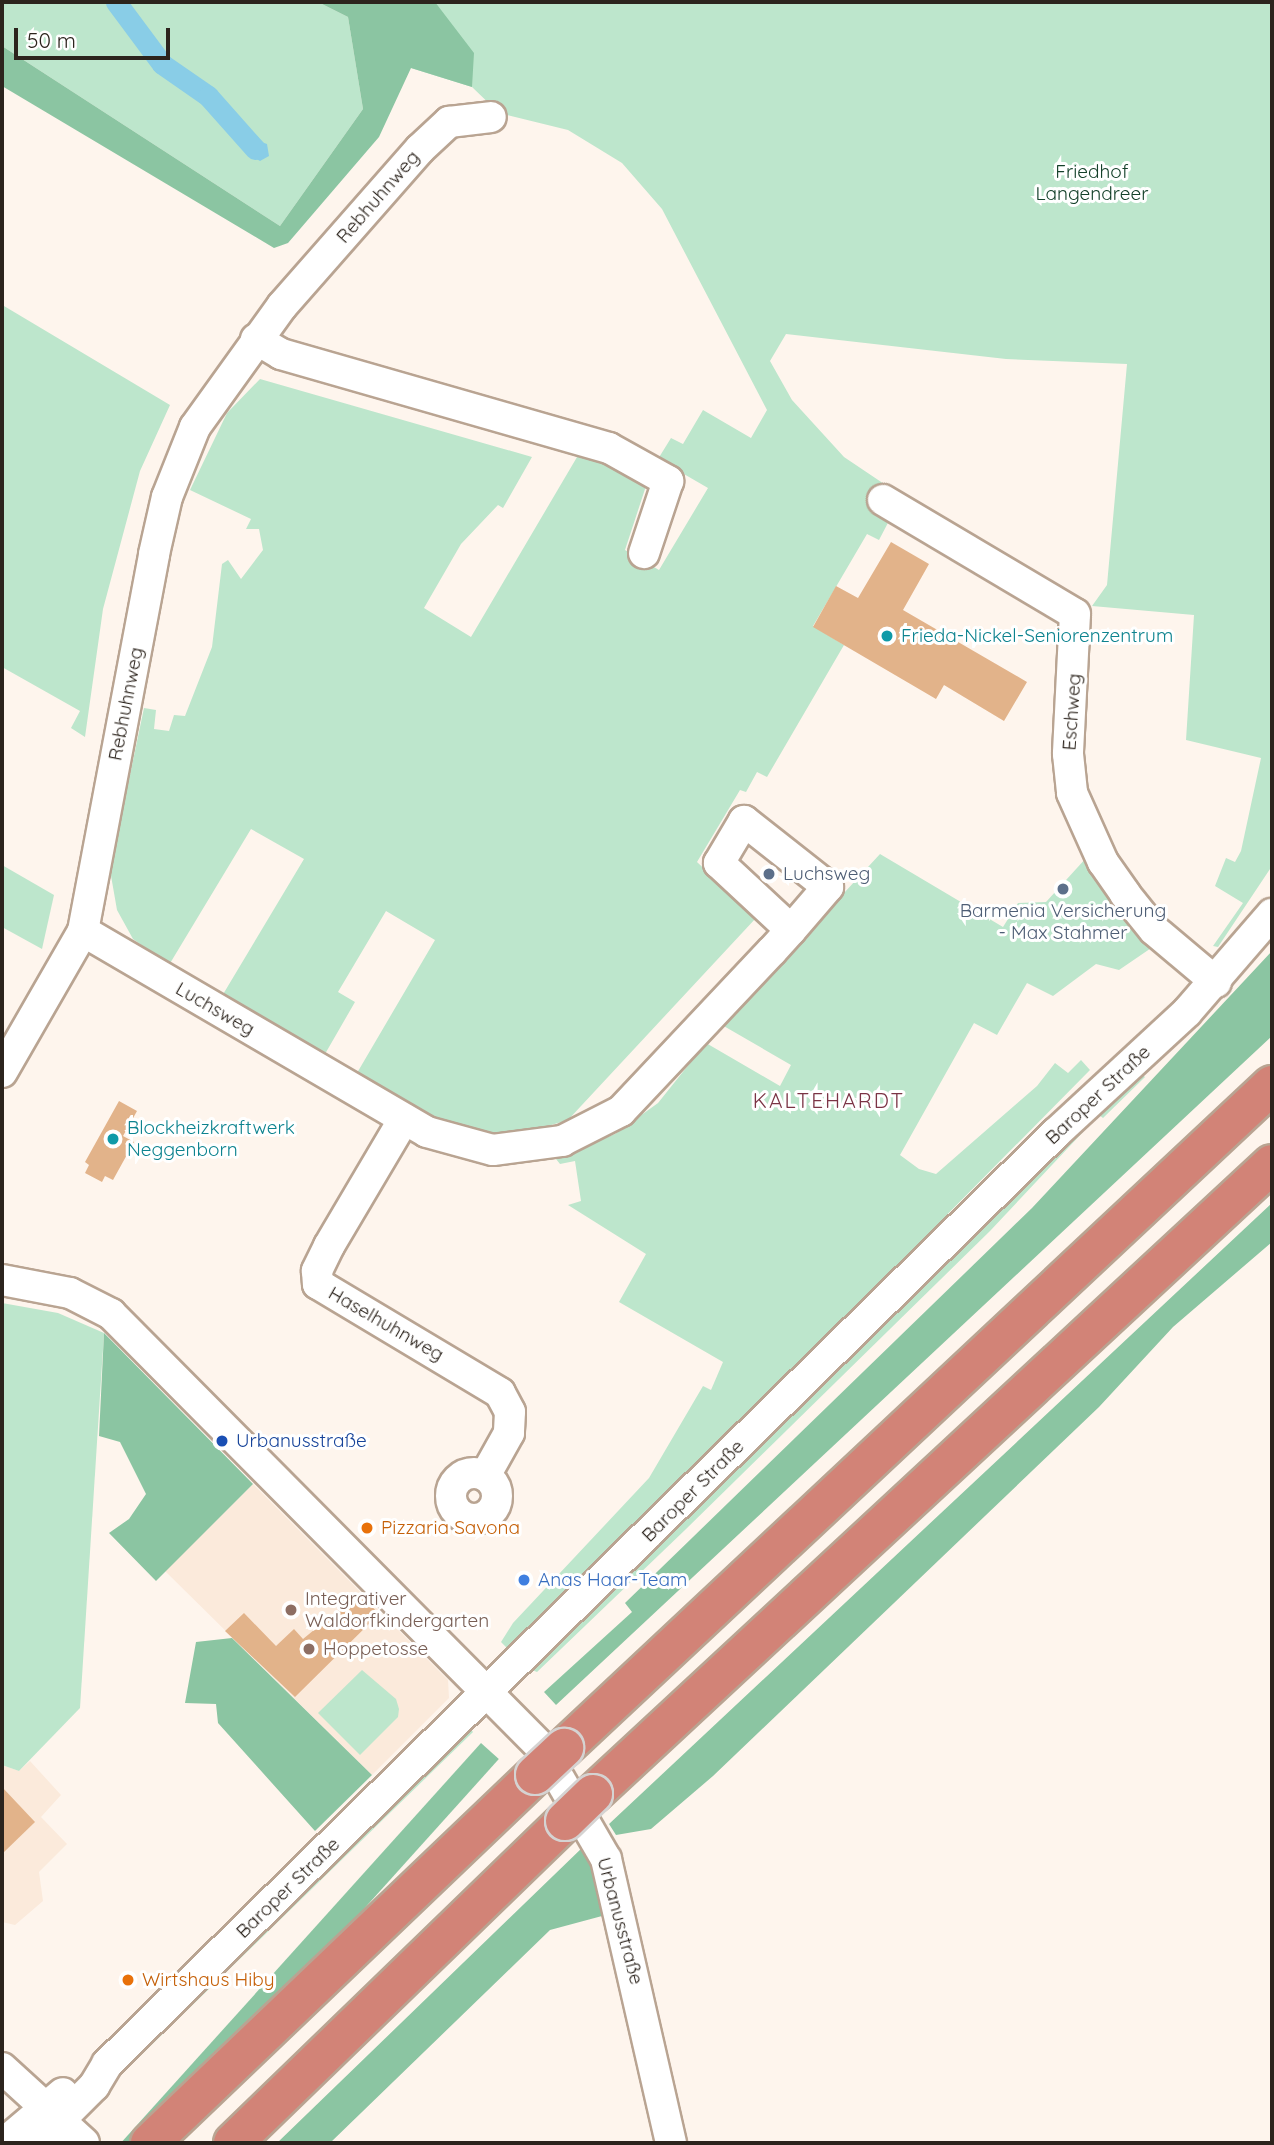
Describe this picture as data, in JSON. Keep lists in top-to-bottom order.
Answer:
{
  "streets": {
    "street": [
      "Rebhuhnweg",
      "Eschweg",
      "Luchsweg",
      "Baroper Straße",
      "Haselhuhnweg",
      "Urbanusstraße"
    ]
  },
  "crossings": [
    ["Rebhuhnweg", "Luchsweg"],
    ["Eschweg", "Baroper Straße"],
    ["Luchsweg", "Haselhuhnweg"],
    ["Baroper Straße", "Urbanusstraße"]
  ],
  "districts": ["KALTEHARDT"],
  "parks": ["Friedhof Langendreer"],
  "places": [
    "Frieda-Nickel-Seniorenzentrum",
    "Luchsweg",
    "Barmenia Versicherung - Max Stahmer",
    "Blockheizkraftwerk Neggenborn",
    "Urbanusstraße",
    "Pizzaria Savona",
    "Anas Haar-Team",
    "Integrativer Waldorfkindergarten",
    "Hoppetosse",
    "Wirtshaus Hiby"
  ],
  "scale_bar": "50 m"
}
